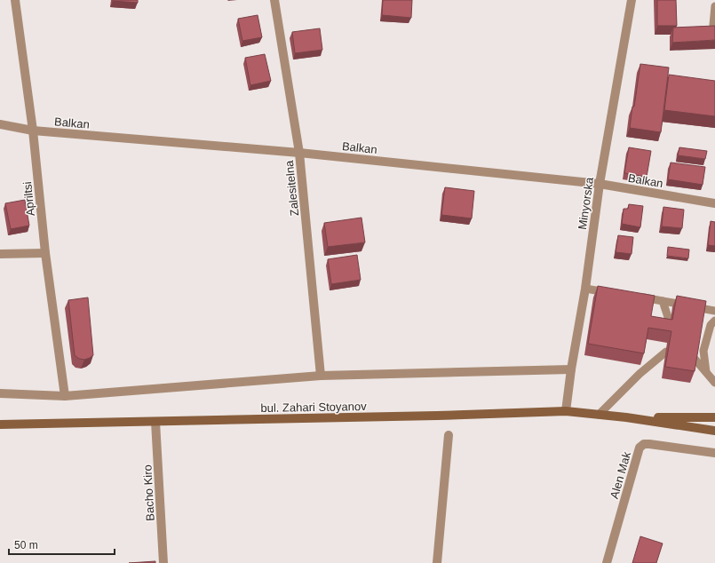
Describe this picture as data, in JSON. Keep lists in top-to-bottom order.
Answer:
{
  "streets": {
    "main road": ["bul. Zahari Stoyanov"],
    "street": [
      "Balkan",
      "Zalesitelna",
      "Apriltsi",
      "Minyorska",
      "Alen Mak",
      "Bacho Kiro"
    ]
  },
  "crossings": [
    ["Balkan", "Zalesitelna"],
    ["Balkan", "Apriltsi"],
    ["Balkan", "Minyorska"],
    ["Minyorska", "bul. Zahari Stoyanov"],
    ["bul. Zahari Stoyanov", "Bacho Kiro"]
  ],
  "scale_bar": "50 m"
}
